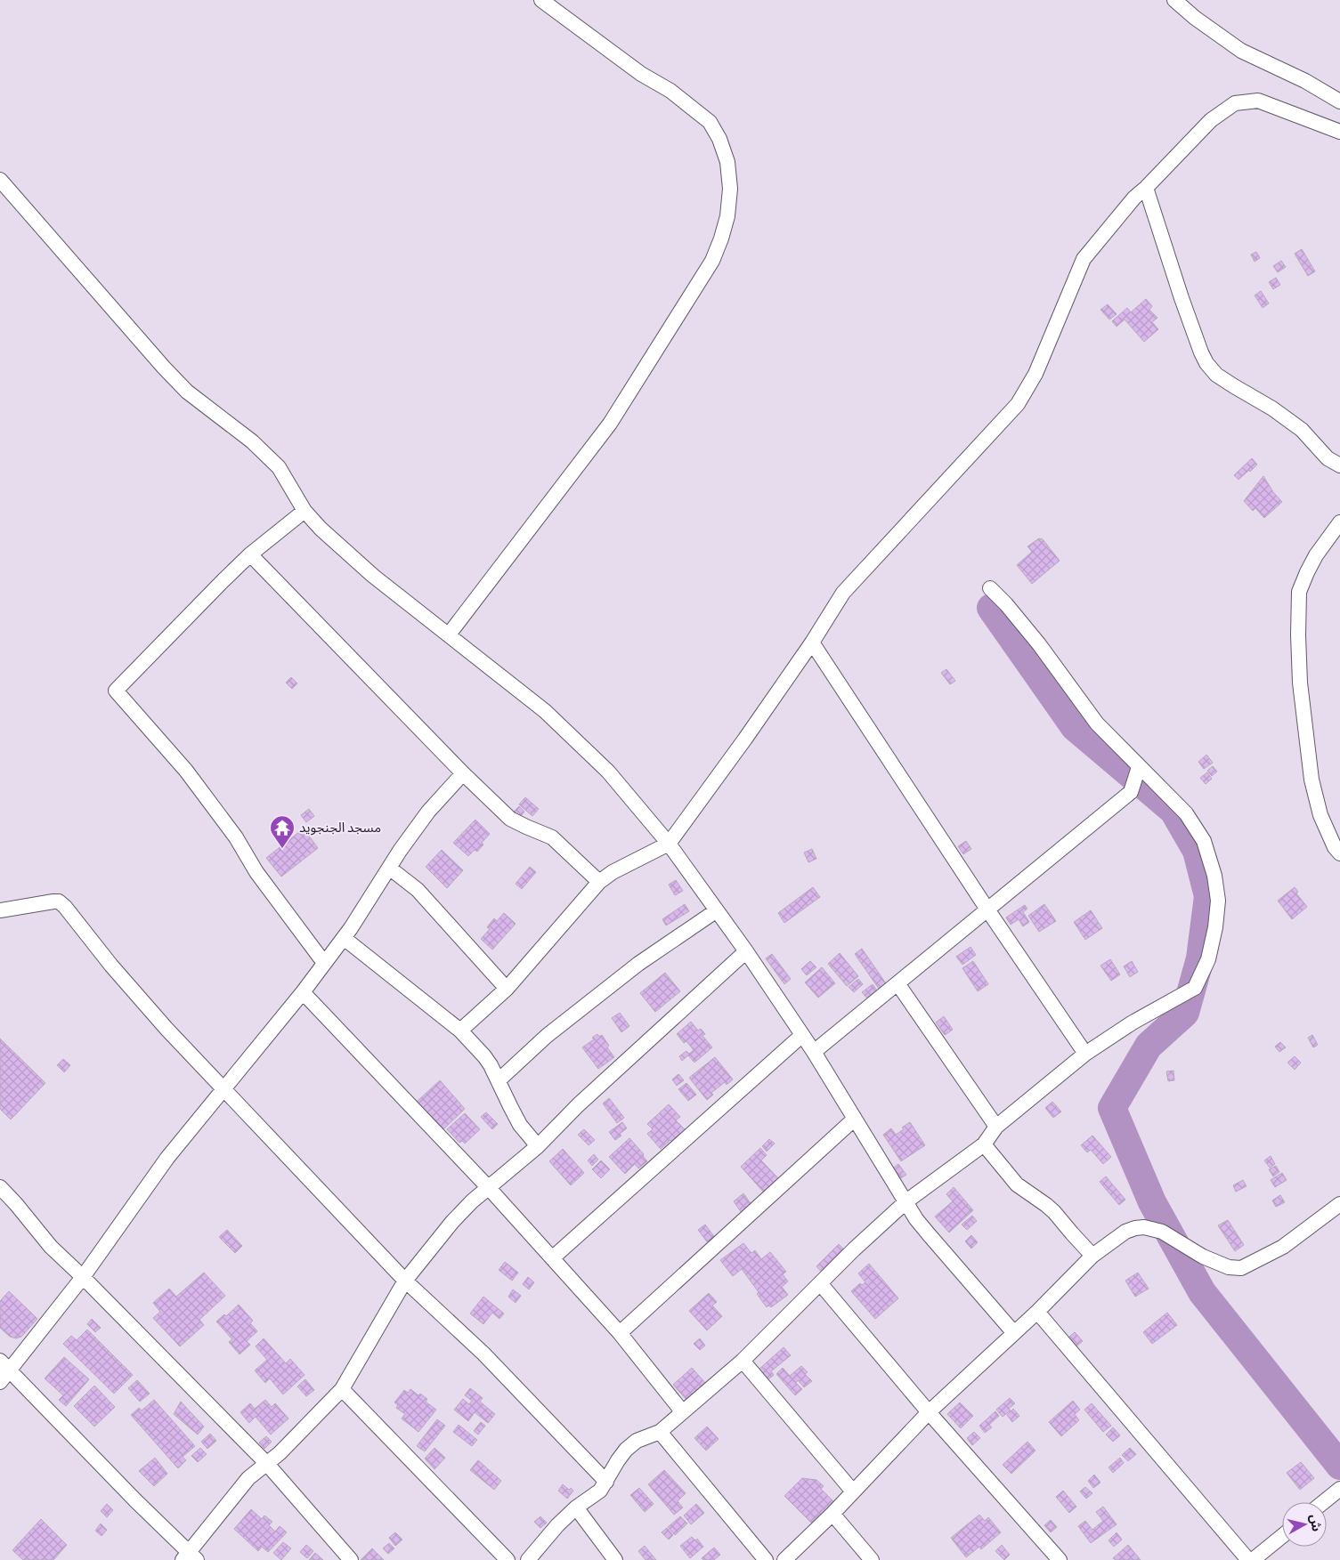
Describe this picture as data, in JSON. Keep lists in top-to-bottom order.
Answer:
{
  "places": {
    "temple": ["مسجد الجنجويد"]
  },
  "north": "right"
}
